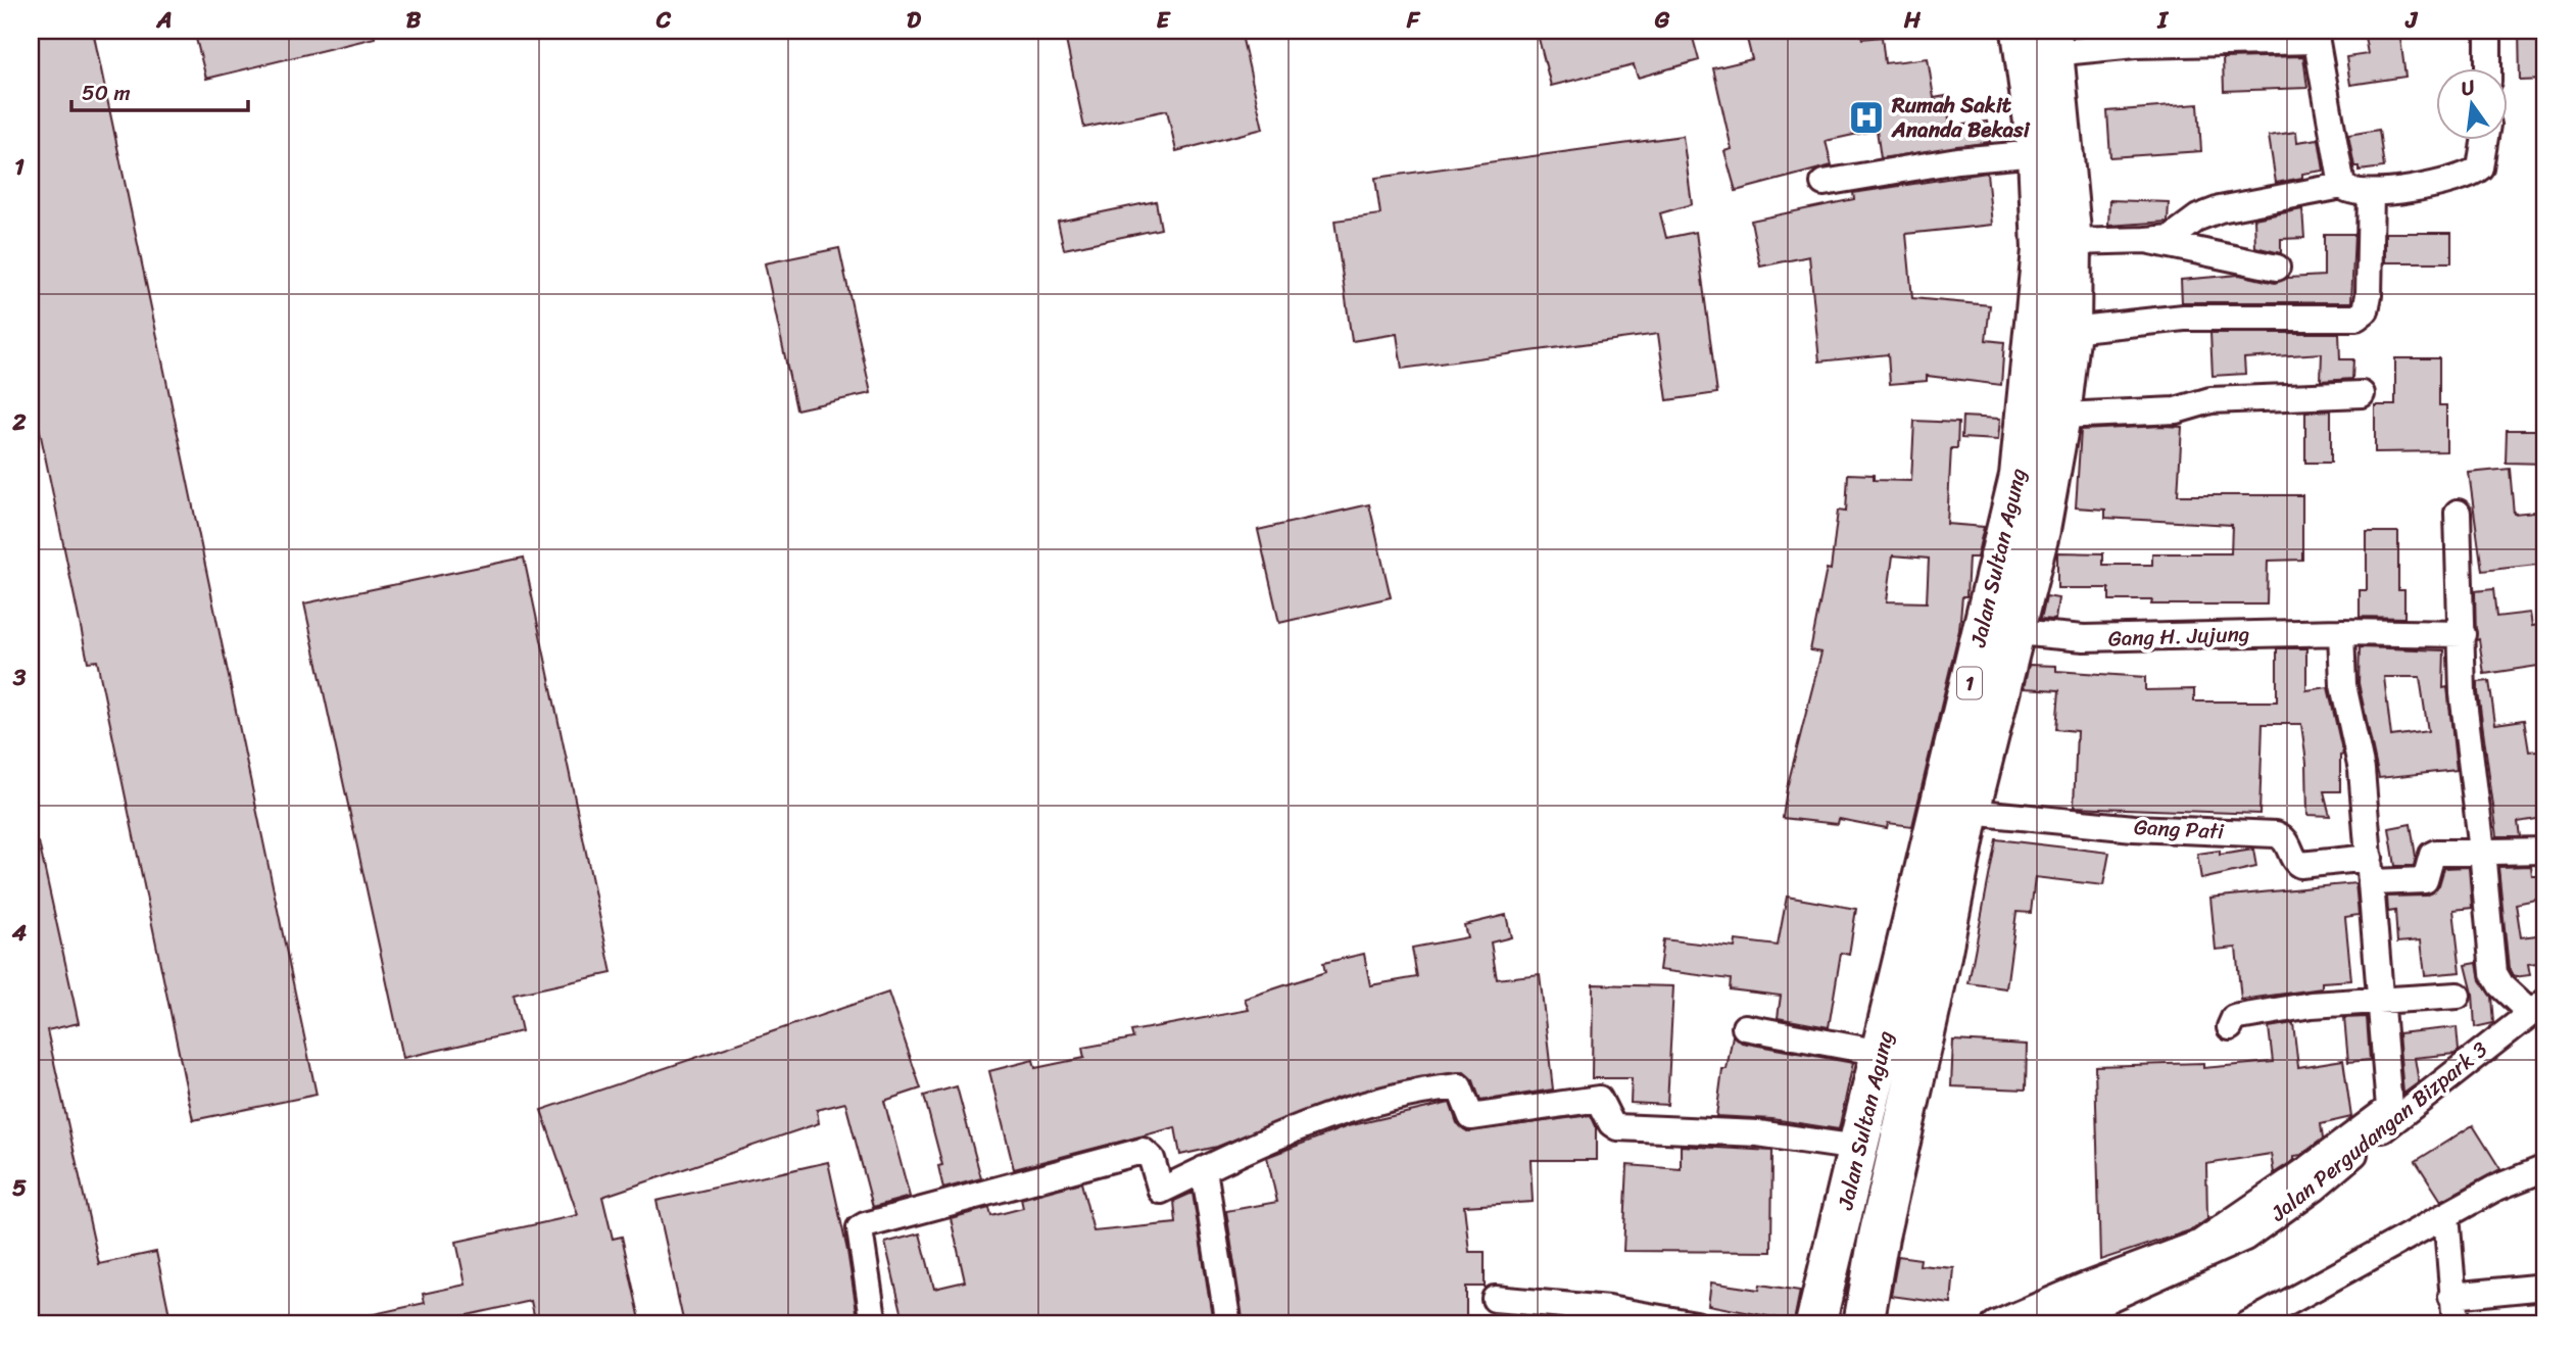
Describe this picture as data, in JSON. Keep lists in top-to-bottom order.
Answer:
{
  "streets": {
    "highway": ["Jalan Sultan Agung", "1"],
    "street": ["Gang H. Jujung", "Gang Pati", "Jalan Pergudangan Bizpark 3"]
  },
  "crossings": [
    ["Jalan Sultan Agung", "Gang H. Jujung"],
    ["Jalan Sultan Agung", "Gang Pati"]
  ],
  "places": {
    "hospital": ["Rumah Sakit Ananda Bekasi"]
  },
  "scale_bar": "50 m",
  "north": "top",
  "grid": {
    "columns": [
      "A",
      "B",
      "C",
      "D",
      "E",
      "F",
      "G",
      "H",
      "I",
      "J"
    ],
    "rows": [
      "1",
      "2",
      "3",
      "4",
      "5"
    ]
  }
}
